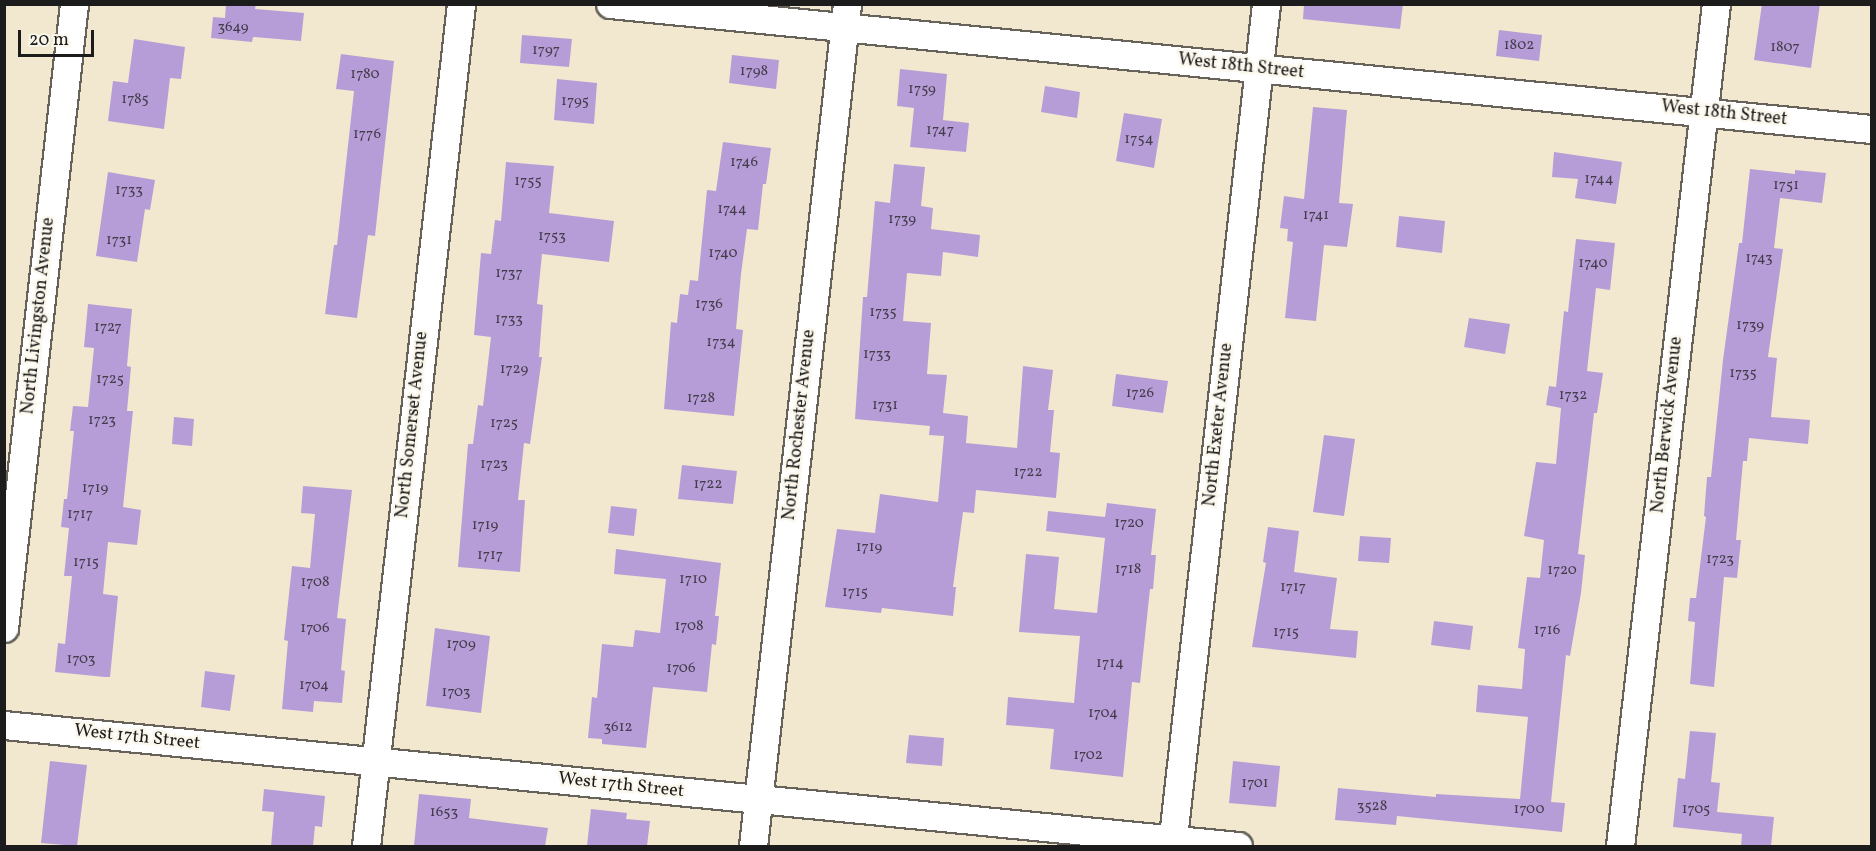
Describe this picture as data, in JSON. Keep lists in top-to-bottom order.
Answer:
{
  "streets": {
    "street": [
      "West 18th Street",
      "North Livingston Avenue",
      "North Somerset Avenue",
      "North Rochester Avenue",
      "North Exeter Avenue",
      "North Berwick Avenue",
      "West 17th Street"
    ]
  },
  "crossings": [
    ["West 18th Street", "North Rochester Avenue"],
    ["West 18th Street", "North Exeter Avenue"],
    ["West 18th Street", "North Berwick Avenue"],
    ["North Somerset Avenue", "West 17th Street"],
    ["North Rochester Avenue", "West 17th Street"],
    ["North Exeter Avenue", "West 17th Street"]
  ],
  "house_numbers": [
    "3649",
    "1802",
    "1807",
    "1797",
    "1798",
    "1780",
    "1759",
    "1785",
    "1795",
    "1747",
    "1776",
    "1754",
    "1746",
    "1744",
    "1755",
    "1751",
    "1733",
    "1744",
    "1741",
    "1739",
    "1753",
    "1731",
    "1740",
    "1743",
    "1740",
    "1737",
    "1736",
    "1735",
    "1733",
    "1739",
    "1727",
    "1734",
    "1733",
    "1729",
    "1735",
    "1725",
    "1726",
    "1732",
    "1728",
    "1731",
    "1723",
    "1725",
    "1723",
    "1722",
    "1722",
    "1719",
    "1717",
    "1720",
    "1719",
    "1719",
    "1717",
    "1723",
    "1715",
    "1718",
    "1720",
    "1710",
    "1708",
    "1717",
    "1715",
    "1708",
    "1706",
    "1716",
    "1715",
    "1709",
    "1703",
    "1714",
    "1706",
    "1704",
    "1703",
    "1704",
    "3612",
    "1702",
    "1701",
    "3528",
    "1700",
    "1705",
    "1653"
  ],
  "scale_bar": "20 m"
}
